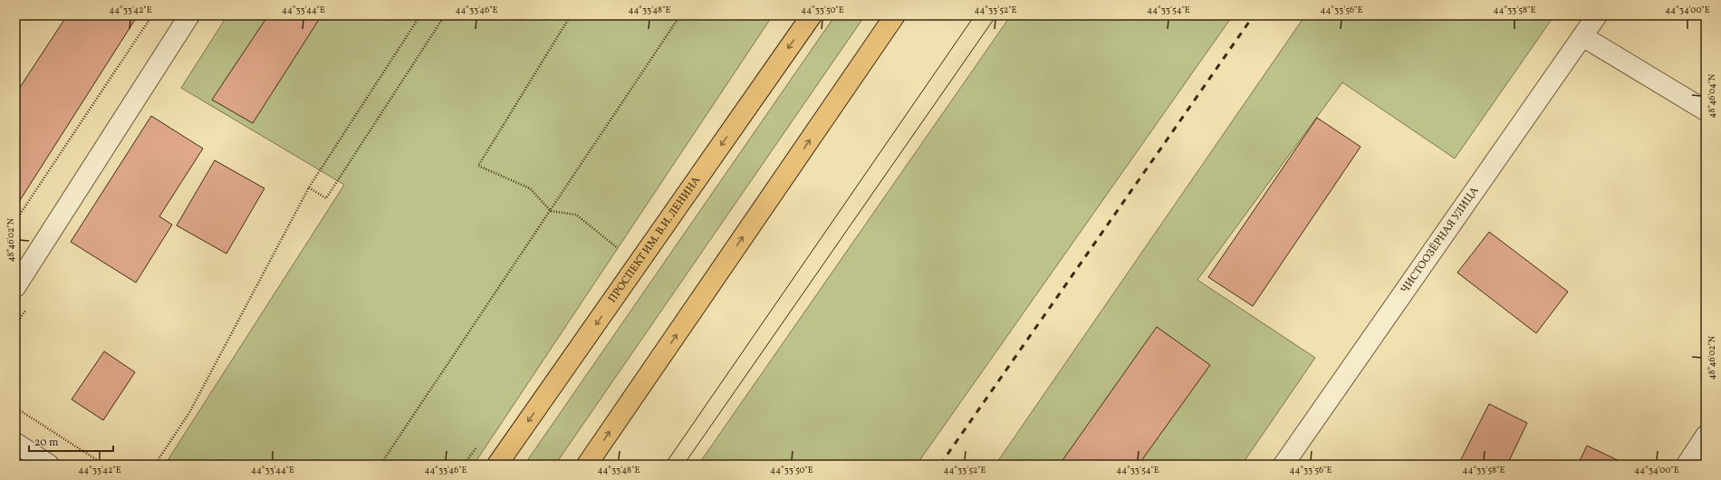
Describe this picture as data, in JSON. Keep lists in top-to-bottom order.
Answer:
{
  "streets": {
    "main road": ["ПРОСПЕКТ ИМ. В.И. ЛЕНИНА"],
    "street": ["ЧИСТООЗЁРНАЯ УЛИЦА"]
  },
  "scale_bar": "20 m",
  "coordinates": [
    "44°33'42\"E",
    "44°33'44\"E",
    "44°33'46\"E",
    "44°33'48\"E",
    "44°33'50\"E",
    "44°33'52\"E",
    "44°33'54\"E",
    "44°33'56\"E",
    "44°33'58\"E",
    "44°34'00\"E",
    "48°46'04\"N",
    "48°46'02\"N"
  ]
}
